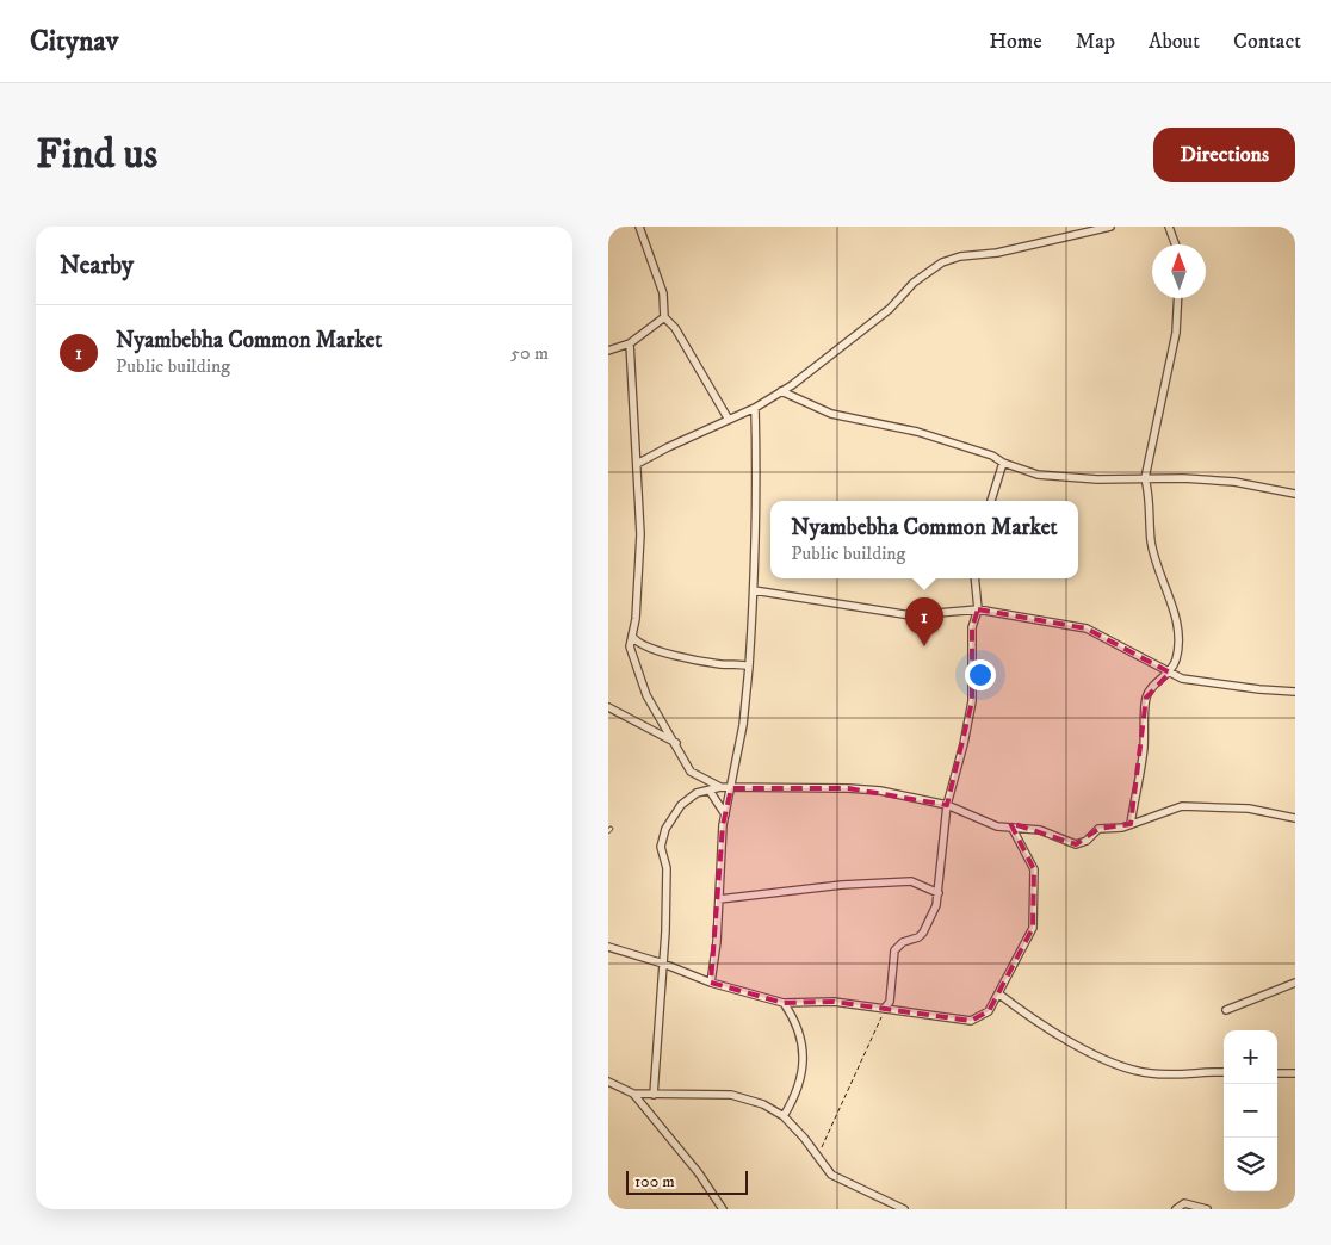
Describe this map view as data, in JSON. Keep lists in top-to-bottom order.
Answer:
{
  "scale_bar": "100 m",
  "north": "top",
  "page": {
    "header": "Citynav",
    "nav": [
      "Home",
      "Map",
      "About",
      "Contact"
    ],
    "buttons": "Directions",
    "title": "Find us",
    "heading": "Nearby",
    "list": [
      {
        "mark": "1",
        "name": "Nyambebha Common Market",
        "note": "Public building",
        "value": "50 m"
      }
    ],
    "popup": ["Nyambebha Common Market", "Public building"],
    "pins": "1",
    "map_buttons": ["+", "−"],
    "scale": "100 m"
  }
}
